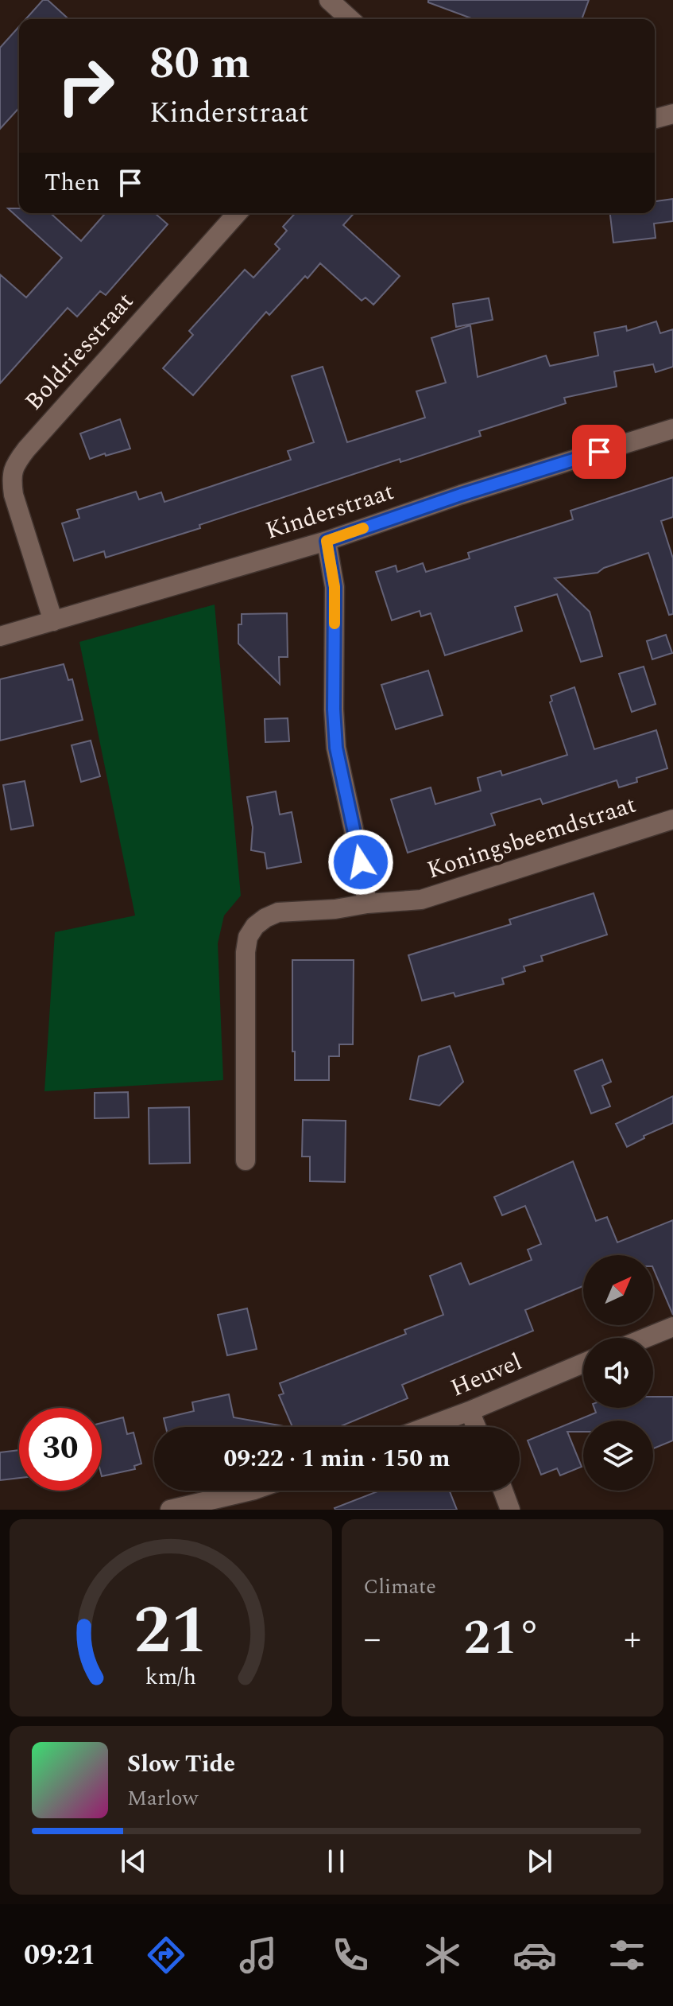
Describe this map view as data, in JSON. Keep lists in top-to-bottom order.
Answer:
{
  "streets": {
    "street": [
      "Boldriesstraat",
      "Kinderstraat",
      "Koningsbeemdstraat",
      "Heuvel"
    ]
  },
  "crossings": [
    ["Boldriesstraat", "Kinderstraat"]
  ],
  "north": "top right",
  "page": {
    "turn": ["80 m", "Kinderstraat"],
    "then": "Then",
    "limit": "30",
    "trip": "09:22 · 1 min · 150 m",
    "tile": "Climate",
    "heat": ["−", "21°", "+"],
    "song": ["Slow Tide", "Marlow"],
    "tabs": "09:21",
    "gauge": ["21", "km/h"]
  }
}
